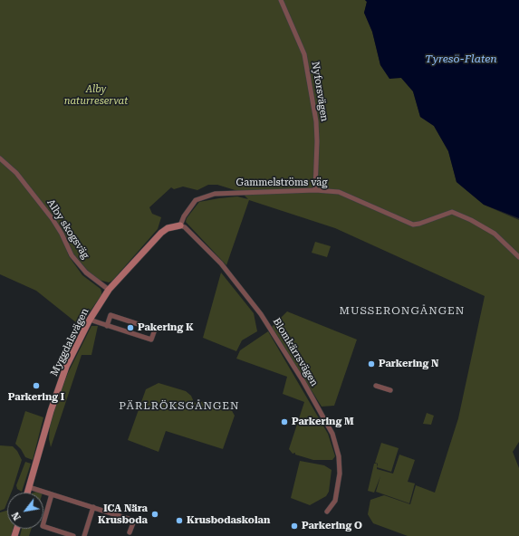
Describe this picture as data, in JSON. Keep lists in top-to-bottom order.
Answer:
{
  "streets": {
    "street": [
      "Nyforsvägen",
      "Gammelströms väg",
      "Alby skogsväg",
      "Myggdalsvägen",
      "Blomkärrsvägen"
    ]
  },
  "crossings": [
    ["Nyforsvägen", "Gammelströms väg"],
    ["Gammelströms väg", "Myggdalsvägen"],
    ["Gammelströms väg", "Blomkärrsvägen"],
    ["Alby skogsväg", "Myggdalsvägen"],
    ["Myggdalsvägen", "Blomkärrsvägen"]
  ],
  "districts": ["MUSSERONGÅNGEN", "PÄRLRÖKSGÅNGEN"],
  "water": ["Tyresö-Flaten"],
  "parks": ["Alby naturreservat"],
  "places": [
    "Pakering K",
    "Parkering N",
    "Parkering I",
    "Parkering M",
    "ICA Nära Krusboda",
    "Krusbodaskolan",
    "Parkering O"
  ],
  "north": "bottom left"
}
